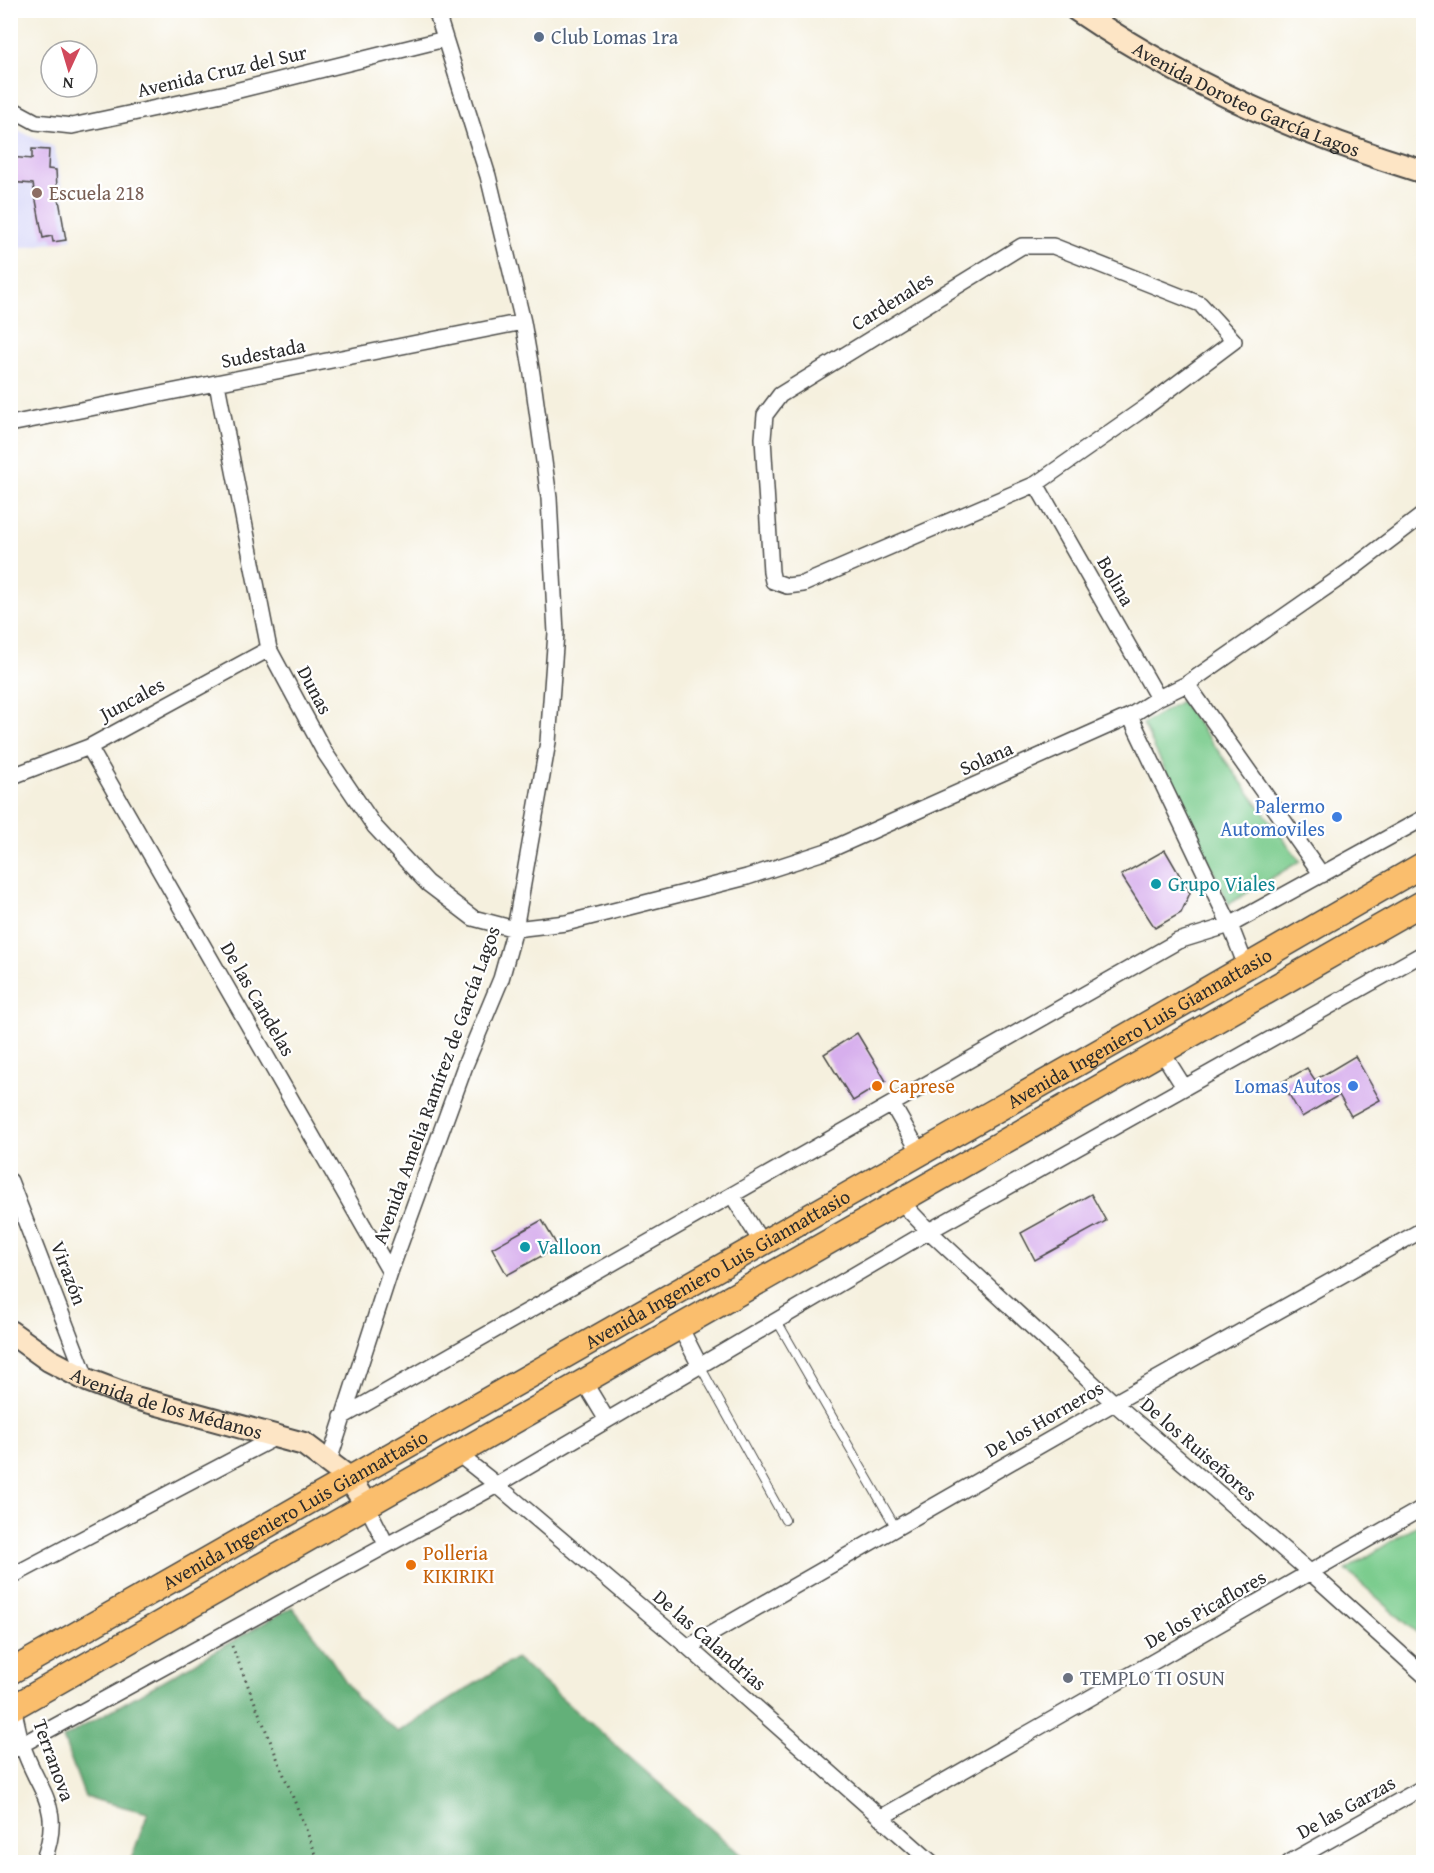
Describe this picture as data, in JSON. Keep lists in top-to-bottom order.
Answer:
{
  "streets": {
    "main road": ["Avenida Ingeniero Luis Giannattasio"],
    "street": [
      "Avenida Cruz del Sur",
      "Avenida Doroteo García Lagos",
      "Cardenales",
      "Sudestada",
      "Bolina",
      "Dunas",
      "Juncales",
      "Solana",
      "De las Candelas",
      "Avenida Amelia Ramírez de García Lagos",
      "Virazón",
      "Avenida de los Médanos",
      "De los Horneros",
      "De los Ruiseñores",
      "De los Picaflores",
      "De las Calandrias",
      "Terranova",
      "De las Garzas"
    ]
  },
  "crossings": [
    ["Avenida Cruz del Sur", "Avenida Amelia Ramírez de García Lagos"],
    ["Cardenales", "Bolina"],
    ["Sudestada", "Dunas"],
    ["Sudestada", "Avenida Amelia Ramírez de García Lagos"],
    ["Bolina", "Solana"],
    ["Dunas", "Juncales"],
    ["Dunas", "Solana"],
    ["Dunas", "Avenida Amelia Ramírez de García Lagos"],
    ["Juncales", "De las Candelas"],
    ["Solana", "Avenida Amelia Ramírez de García Lagos"],
    ["De las Candelas", "Avenida Amelia Ramírez de García Lagos"],
    ["Avenida Ingeniero Luis Giannattasio", "Avenida de los Médanos"],
    ["Avenida Ingeniero Luis Giannattasio", "De los Ruiseñores"],
    ["Avenida Ingeniero Luis Giannattasio", "De las Calandrias"],
    ["Avenida Ingeniero Luis Giannattasio", "Terranova"],
    ["Avenida Amelia Ramírez de García Lagos", "Avenida de los Médanos"],
    ["Virazón", "Avenida de los Médanos"],
    ["De los Horneros", "De los Ruiseñores"],
    ["De los Horneros", "De las Calandrias"],
    ["De los Ruiseñores", "De los Picaflores"],
    ["De los Picaflores", "De las Calandrias"]
  ],
  "places": [
    "Club Lomas 1ra",
    "Escuela 218",
    "Palermo Automoviles",
    "Grupo Viales",
    "Caprese",
    "Lomas Autos",
    "Valloon",
    "Polleria KIKIRIKI",
    "TEMPLO TI OSUN"
  ],
  "north": "bottom"
}
